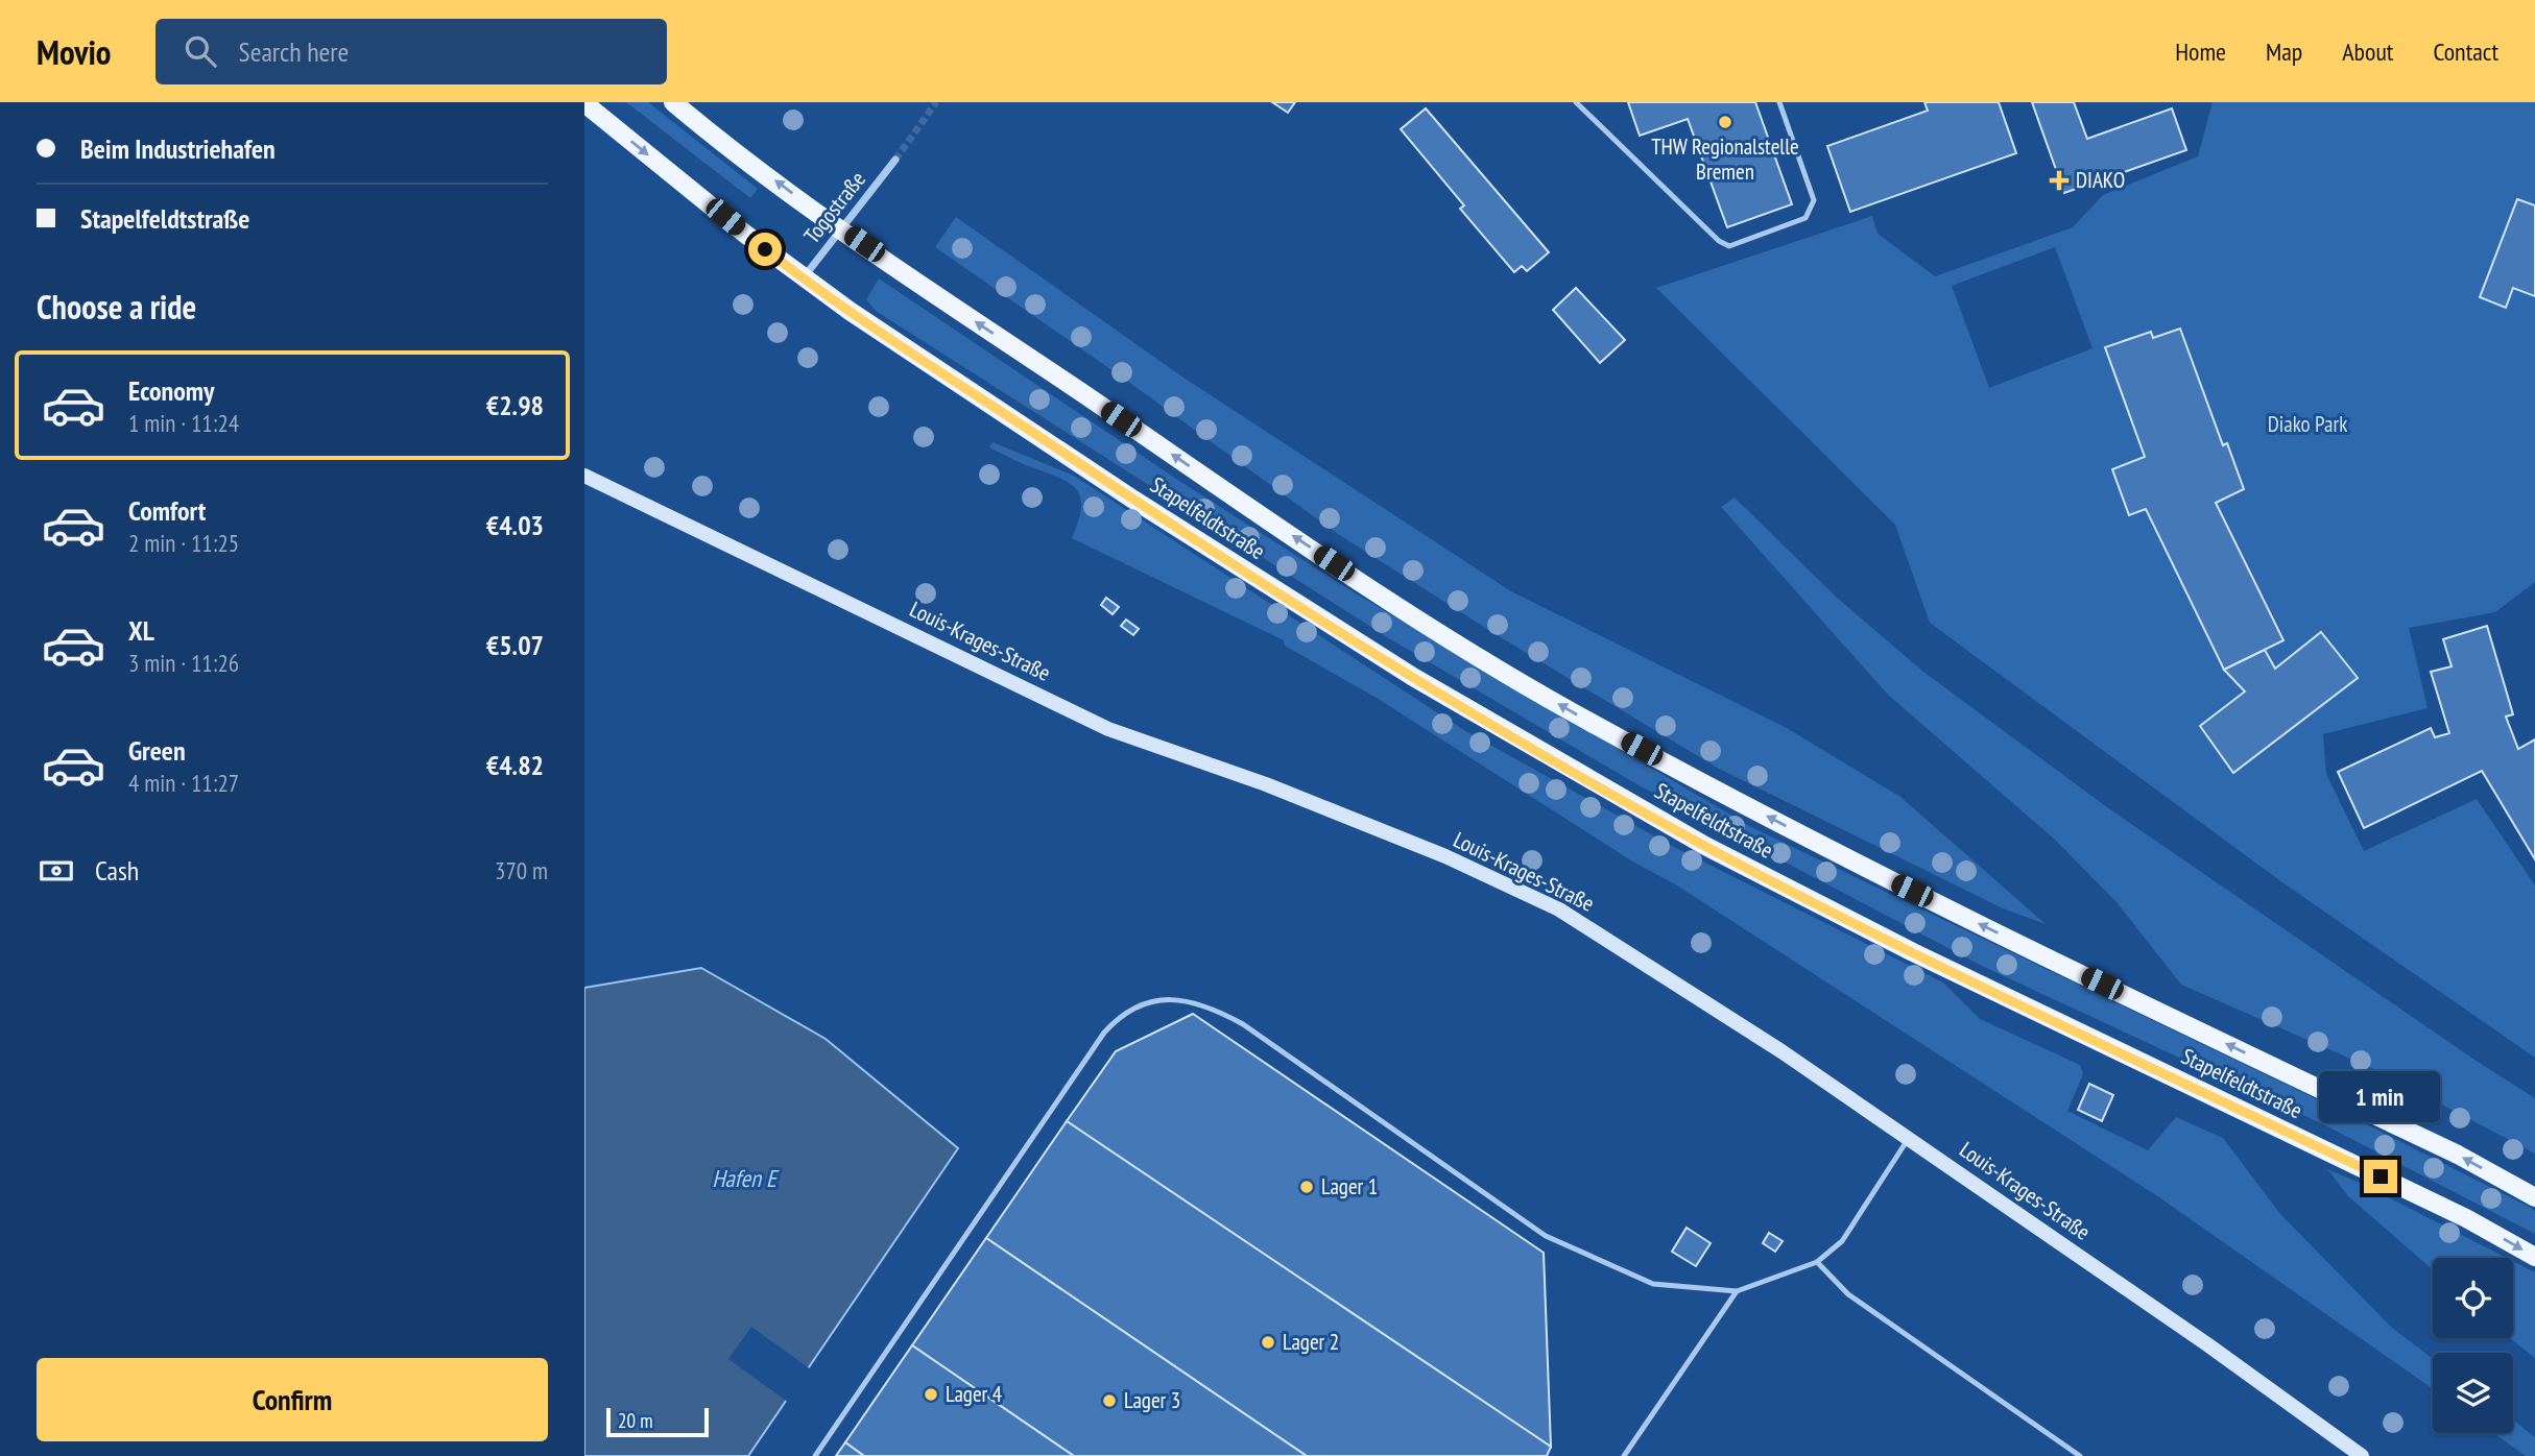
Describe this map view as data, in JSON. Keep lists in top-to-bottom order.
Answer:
{
  "streets": {
    "main road": ["Stapelfeldtstraße"],
    "street": ["Togostraße", "Louis-Krages-Straße"]
  },
  "crossings": [
    ["Togostraße", "Stapelfeldtstraße"]
  ],
  "water": ["Hafen E"],
  "parks": ["Diako Park"],
  "places": {
    "other": [
      "THW Regionalstelle Bremen",
      "Lager 1",
      "Lager 2",
      "Lager 4",
      "Lager 3"
    ],
    "health": ["DIAKO"]
  },
  "scale_bar": "20 m",
  "page": {
    "header": "Movio",
    "search": "Search here",
    "nav": [
      "Home",
      "Map",
      "About",
      "Contact"
    ],
    "banner": ["Beim Industriehafen", "Stapelfeldtstraße"],
    "heading": "Choose a ride",
    "list": [
      {
        "name": "Economy",
        "note": "1 min · 11:24",
        "value": "€2.98"
      },
      {
        "name": "Comfort",
        "note": "2 min · 11:25",
        "value": "€4.03"
      },
      {
        "name": "XL",
        "note": "3 min · 11:26",
        "value": "€5.07"
      },
      {
        "name": "Green",
        "note": "4 min · 11:27",
        "value": "€4.82"
      }
    ],
    "pay": ["Cash", "370 m"],
    "bubble": "1 min",
    "buttons": "Confirm",
    "scale": "20 m"
  }
}
